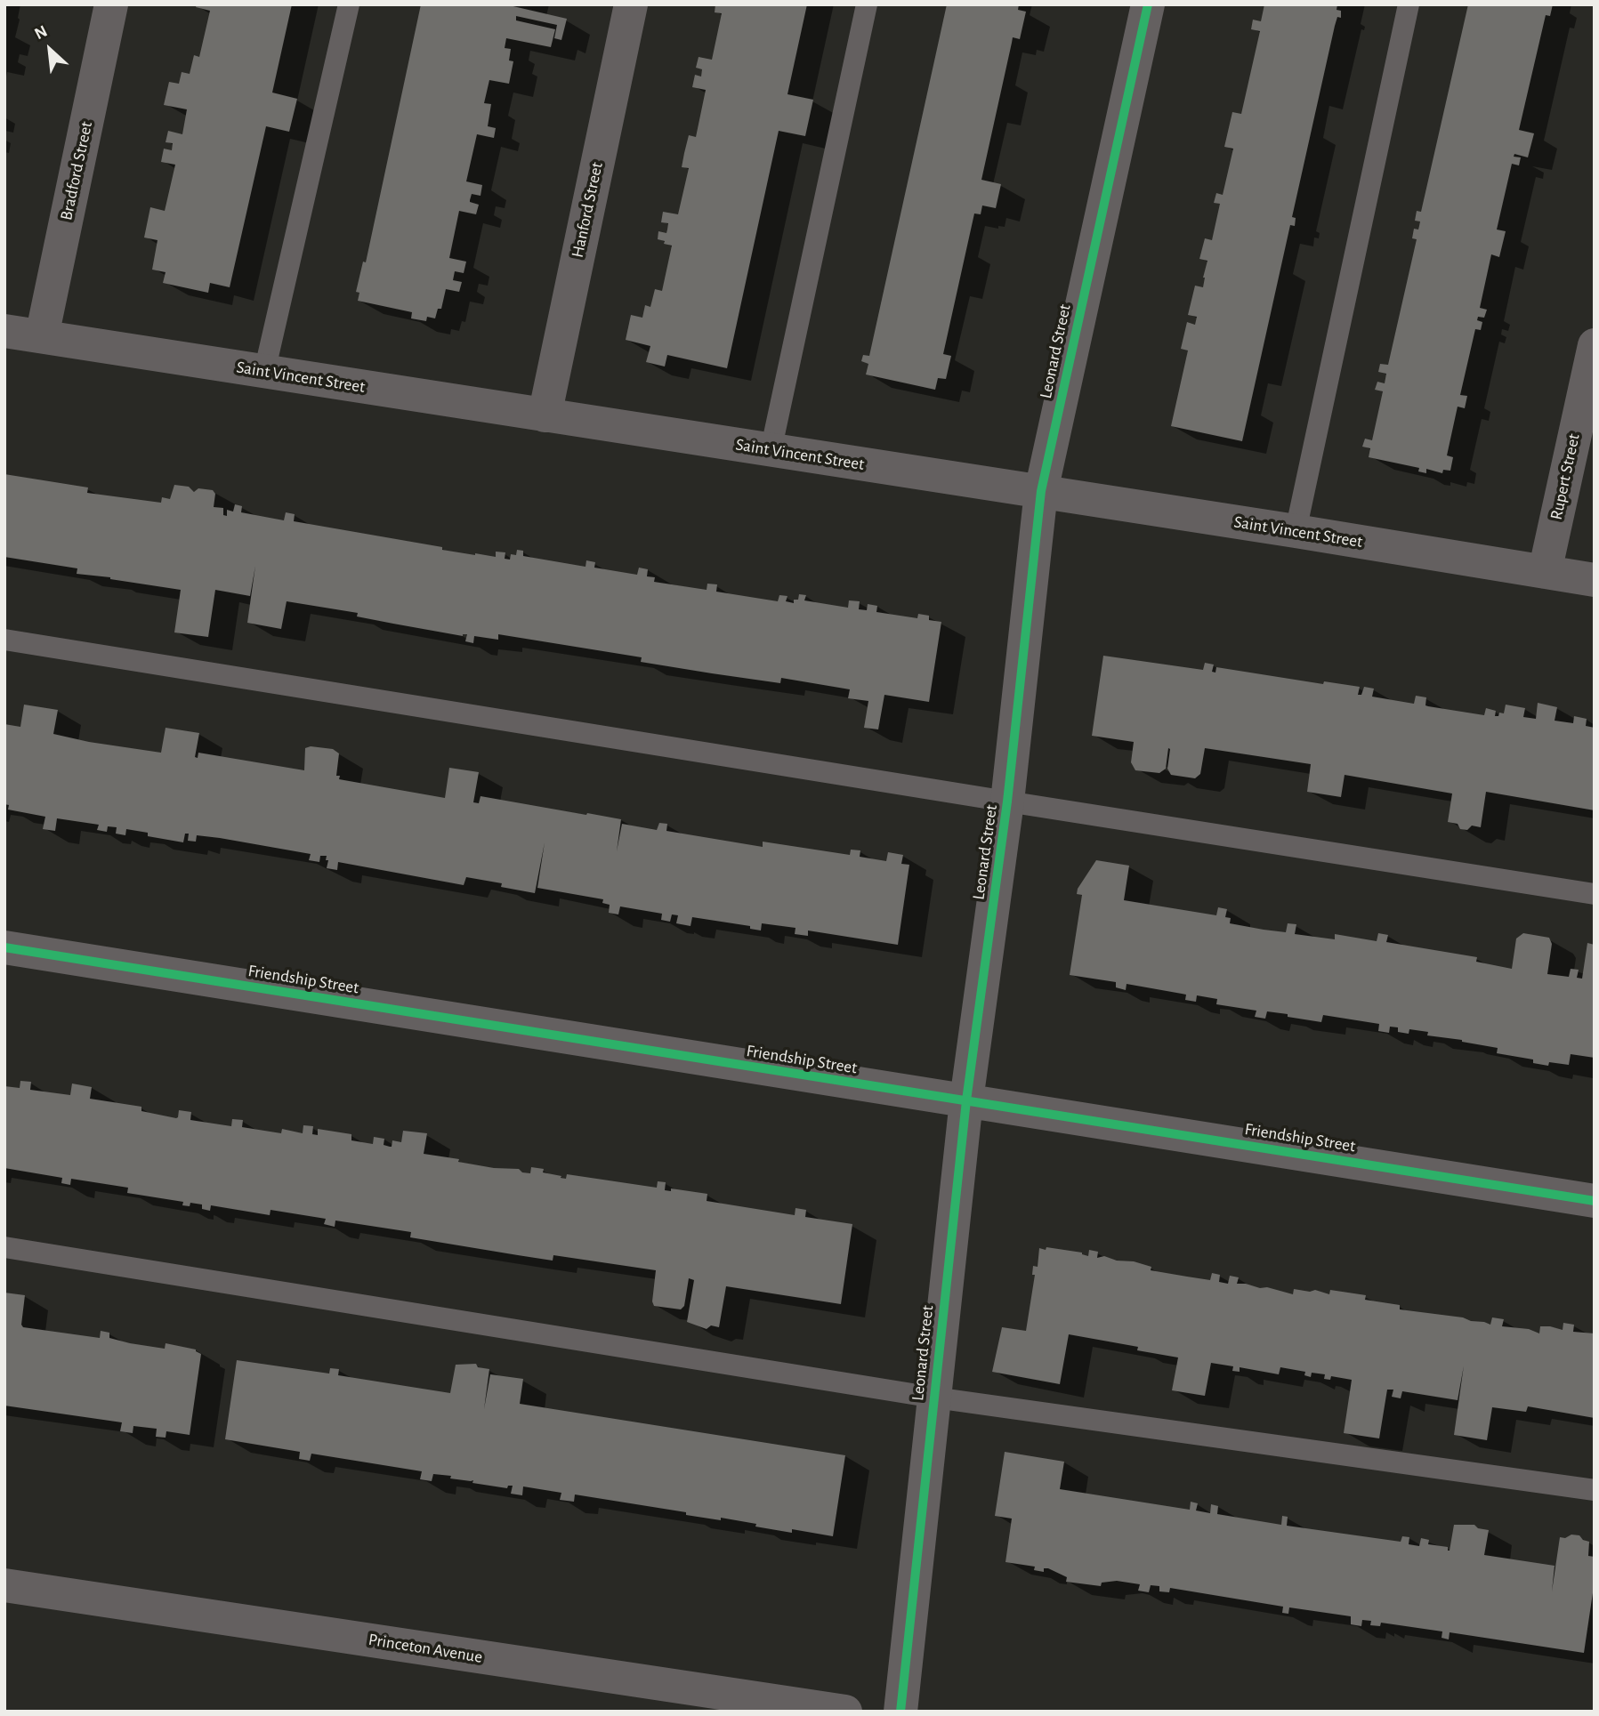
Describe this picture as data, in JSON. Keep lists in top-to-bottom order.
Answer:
{
  "streets": {
    "street": [
      "Bradford Street",
      "Hanford Street",
      "Leonard Street",
      "Saint Vincent Street",
      "Rupert Street",
      "Friendship Street",
      "Princeton Avenue"
    ]
  },
  "crossings": [
    ["Bradford Street", "Saint Vincent Street"],
    ["Hanford Street", "Saint Vincent Street"],
    ["Leonard Street", "Saint Vincent Street"],
    ["Leonard Street", "Friendship Street"],
    ["Saint Vincent Street", "Rupert Street"]
  ],
  "north": "top left"
}
